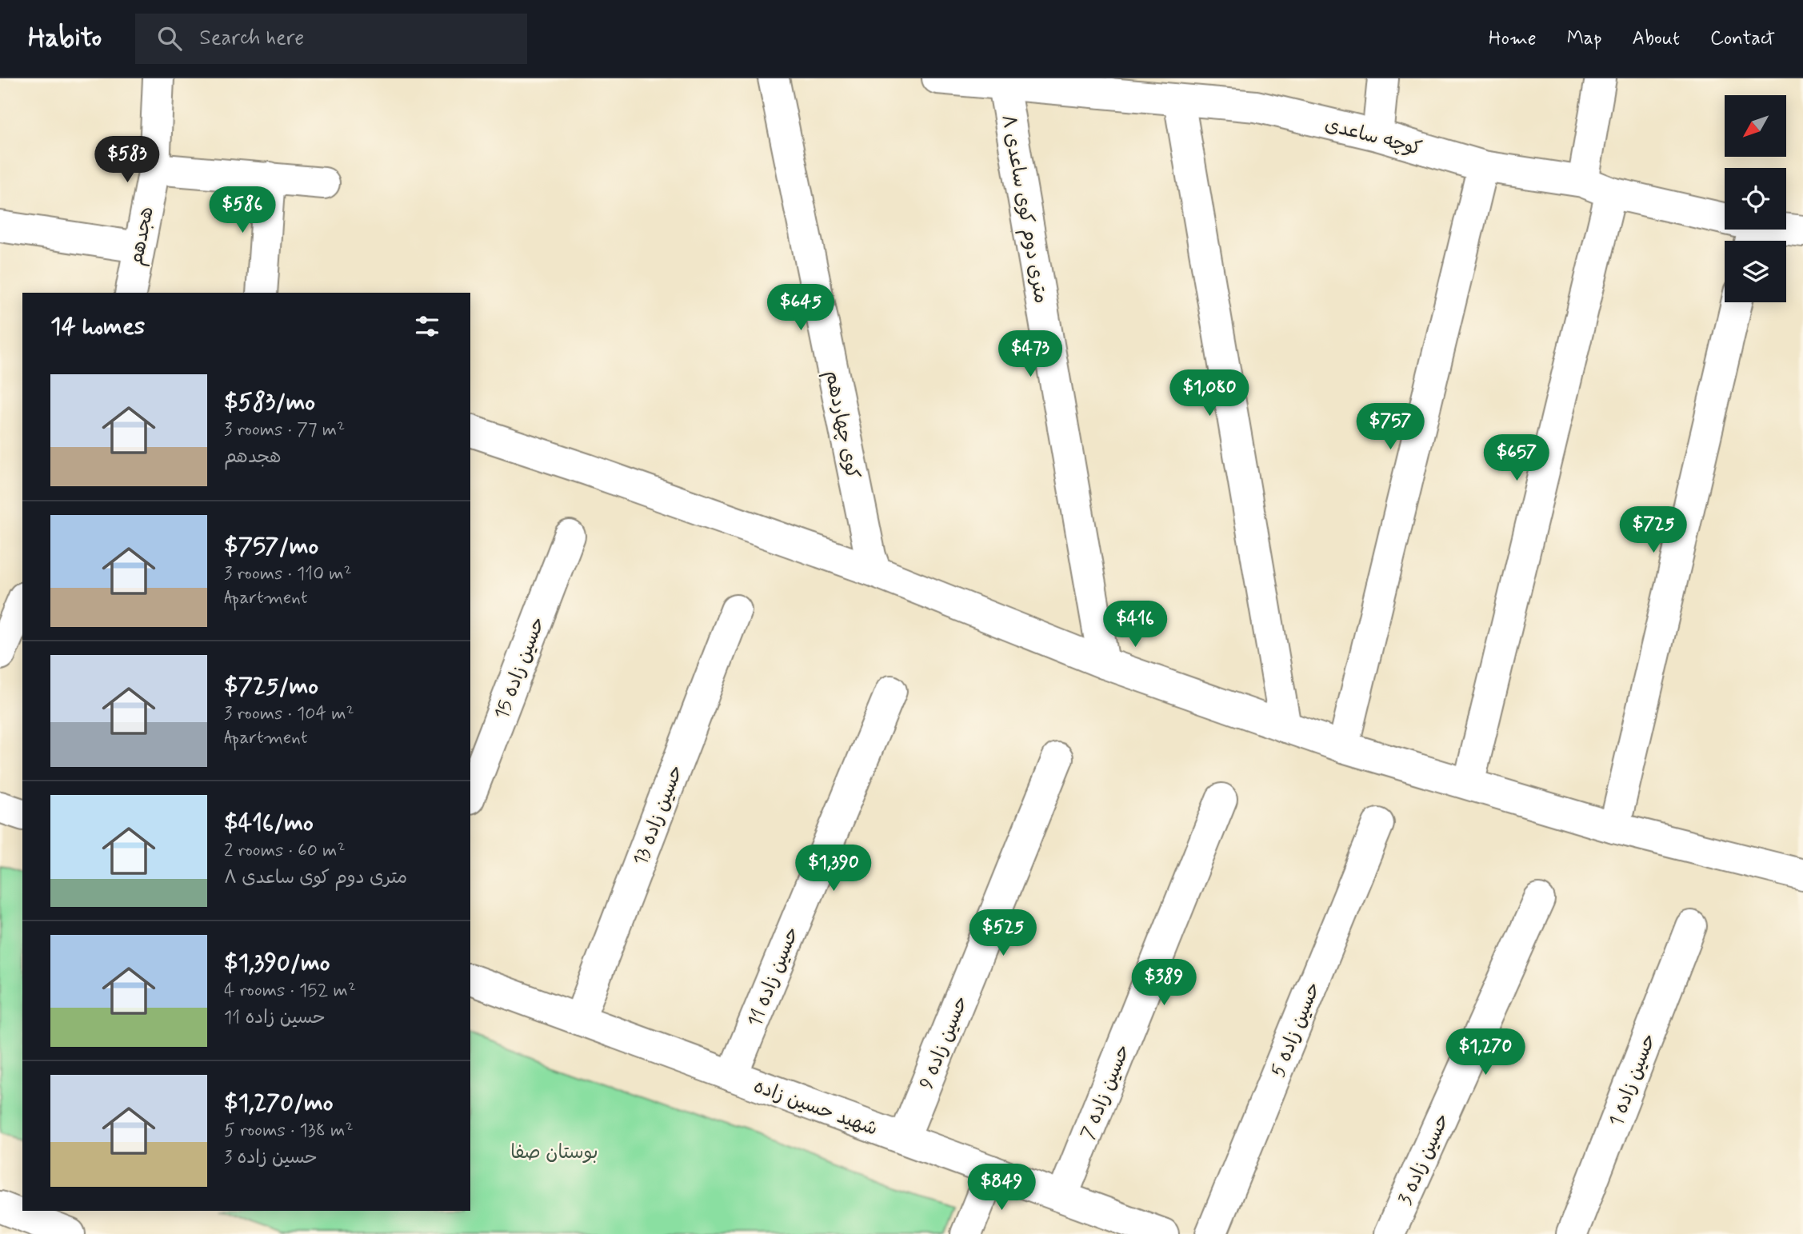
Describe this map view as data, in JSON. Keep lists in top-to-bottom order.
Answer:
{
  "streets": {
    "street": [
      "کوچه ساعدی",
      "۸ متری دوم کوی ساعدی",
      "هجدهم",
      "کوی چهاردهم",
      "حسین زاده 15",
      "حسین زاده 13",
      "حسین زاده 11",
      "حسین زاده 5",
      "حسین زاده 9",
      "حسین زاده 1",
      "حسین زاده 7",
      "شهید حسین زاده",
      "حسین زاده 3"
    ]
  },
  "crossings": [
    ["کوچه ساعدی", "۸ متری دوم کوی ساعدی"],
    ["حسین زاده 13", "شهید حسین زاده"],
    ["حسین زاده 11", "شهید حسین زاده"],
    ["حسین زاده 9", "شهید حسین زاده"],
    ["حسین زاده 7", "شهید حسین زاده"]
  ],
  "parks": ["بوستان صفا"],
  "north": "bottom left",
  "page": {
    "header": "Habito",
    "search": "Search here",
    "nav": [
      "Home",
      "Map",
      "About",
      "Contact"
    ],
    "price": [
      "$583",
      "$586",
      "$645",
      "$473",
      "$1,080",
      "$757",
      "$657",
      "$725",
      "$416",
      "$1,390",
      "$525",
      "$389",
      "$1,270",
      "$849"
    ],
    "heading": "14 homes",
    "list": [
      {
        "name": "$583/mo",
        "note": "3 rooms · 77 m² · هجدهم"
      },
      {
        "name": "$757/mo",
        "note": "3 rooms · 110 m² · Apartment"
      },
      {
        "name": "$725/mo",
        "note": "3 rooms · 104 m² · Apartment"
      },
      {
        "name": "$416/mo",
        "note": "2 rooms · 60 m² · ۸ متری دوم کوی ساعدی"
      },
      {
        "name": "$1,390/mo",
        "note": "4 rooms · 152 m² · حسین زاده 11"
      },
      {
        "name": "$1,270/mo",
        "note": "5 rooms · 138 m² · حسین زاده 3"
      }
    ]
  }
}
